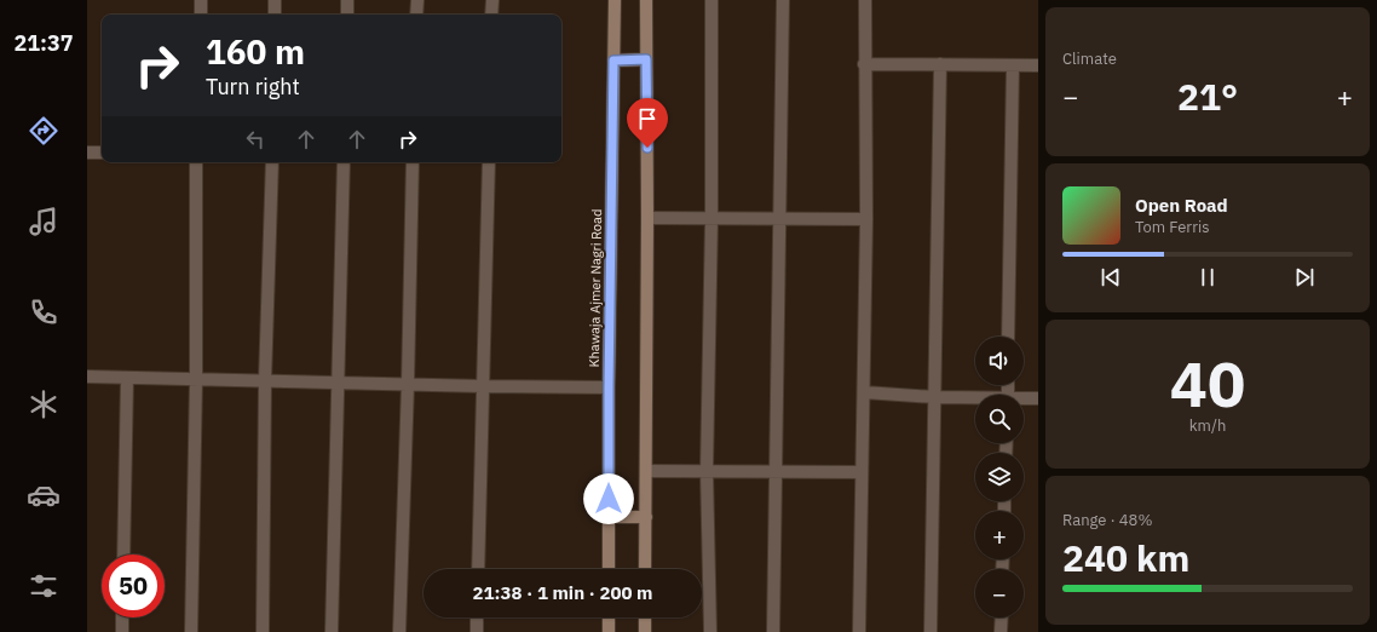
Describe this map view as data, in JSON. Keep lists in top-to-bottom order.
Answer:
{
  "streets": {
    "main road": ["Khawaja Ajmer Nagri Road"]
  },
  "page": {
    "tabs": "21:37",
    "tile": [
      "Climate",
      ["40", "km/h"],
      ["Range · 48%", "240 km"]
    ],
    "turn": ["160 m", "Turn right"],
    "heat": ["−", "21°", "+"],
    "song": ["Open Road", "Tom Ferris"],
    "map_buttons": ["+", "−"],
    "limit": "50",
    "trip": "21:38 · 1 min · 200 m"
  }
}
